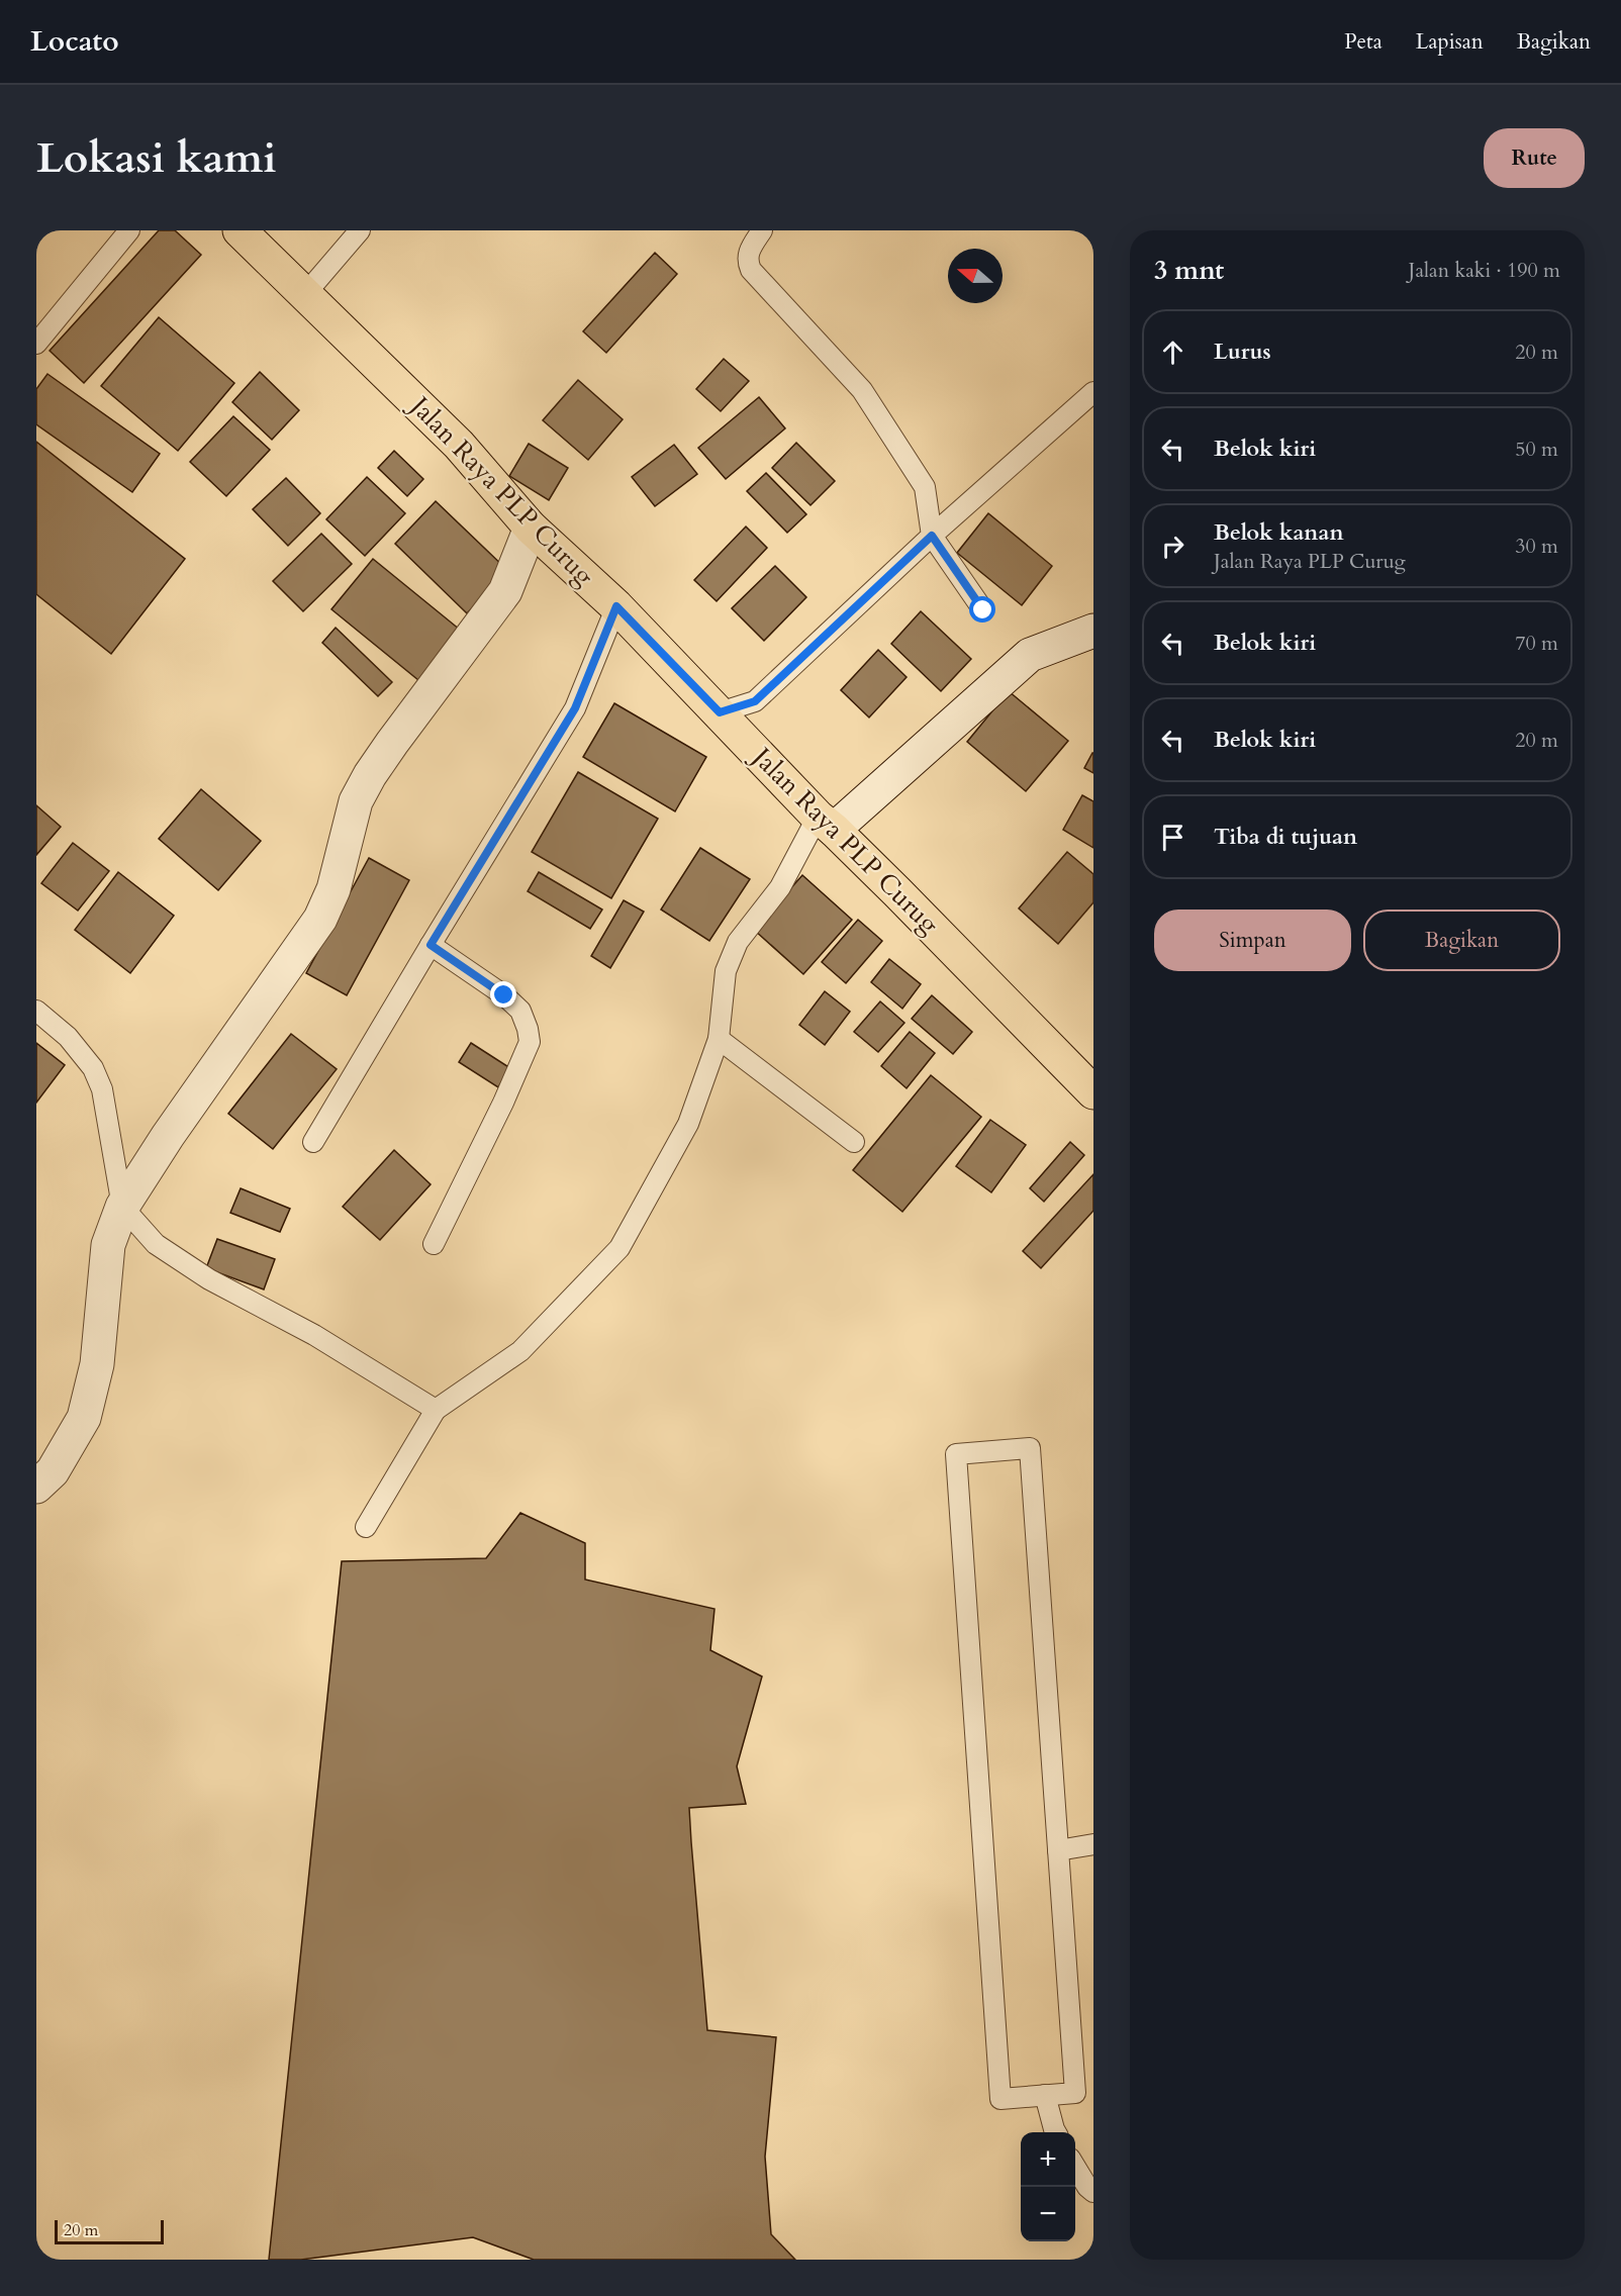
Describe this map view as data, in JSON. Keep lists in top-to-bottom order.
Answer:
{
  "streets": {
    "main road": ["Jalan Raya PLP Curug"]
  },
  "scale_bar": "20 m",
  "north": "left",
  "page": {
    "header": "Locato",
    "nav": ["Peta", "Lapisan", "Bagikan"],
    "buttons": [
      "Rute",
      ["Simpan", "Bagikan"]
    ],
    "title": "Lokasi kami",
    "heading": ["3 mnt", "Jalan kaki · 190 m"],
    "list": [
      ["Lurus", "20 m"],
      ["Belok kiri", "50 m"],
      ["Belok kanan", "Jalan Raya PLP Curug", "30 m"],
      ["Belok kiri", "70 m"],
      ["Belok kiri", "20 m"],
      "Tiba di tujuan"
    ],
    "map_buttons": ["+", "−"],
    "scale": "20 m"
  }
}
